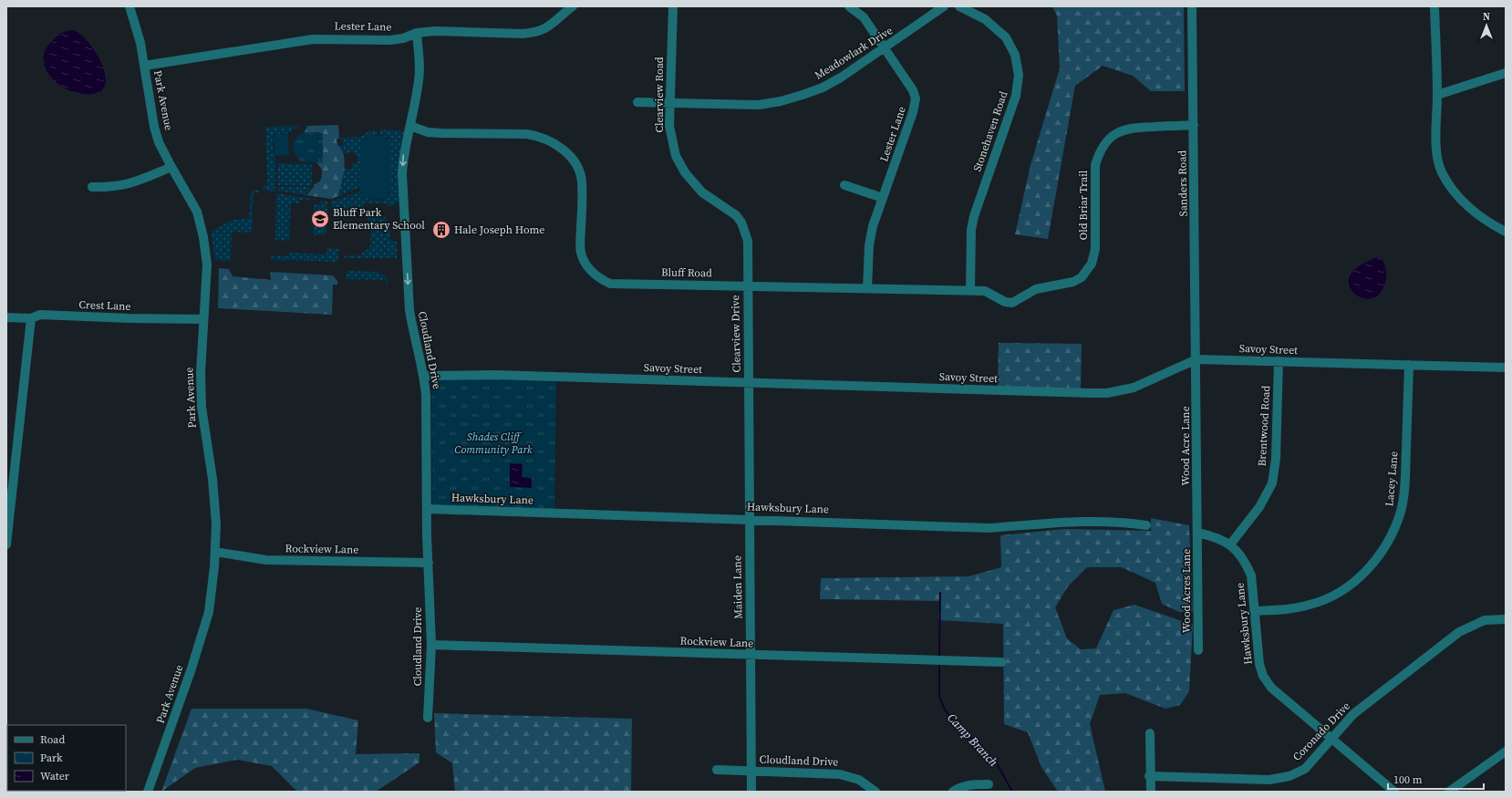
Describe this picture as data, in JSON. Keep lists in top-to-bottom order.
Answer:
{
  "streets": {
    "street": [
      "Lester Lane",
      "Meadowlark Drive",
      "Clearview Road",
      "Park Avenue",
      "Stonehaven Road",
      "Sanders Road",
      "Old Briar Trail",
      "Bluff Road",
      "Crest Lane",
      "Clearview Drive",
      "Savoy Street",
      "Cloudland Drive",
      "Brentwood Road",
      "Wood Acre Lane",
      "Lacey Lane",
      "Hawksbury Lane",
      "Rockview Lane",
      "Maiden Lane",
      "Wood Acres Lane",
      "Coronado Drive"
    ]
  },
  "crossings": [
    ["Lester Lane", "Meadowlark Drive"],
    ["Lester Lane", "Park Avenue"],
    ["Lester Lane", "Bluff Road"],
    ["Lester Lane", "Cloudland Drive"],
    ["Meadowlark Drive", "Clearview Road"],
    ["Clearview Road", "Bluff Road"],
    ["Clearview Road", "Clearview Drive"],
    ["Park Avenue", "Crest Lane"],
    ["Park Avenue", "Rockview Lane"],
    ["Stonehaven Road", "Bluff Road"],
    ["Sanders Road", "Old Briar Trail"],
    ["Sanders Road", "Savoy Street"],
    ["Sanders Road", "Wood Acre Lane"],
    ["Old Briar Trail", "Bluff Road"],
    ["Bluff Road", "Clearview Drive"],
    ["Bluff Road", "Cloudland Drive"],
    ["Clearview Drive", "Savoy Street"],
    ["Clearview Drive", "Maiden Lane"],
    ["Savoy Street", "Cloudland Drive"],
    ["Savoy Street", "Brentwood Road"],
    ["Savoy Street", "Wood Acre Lane"],
    ["Savoy Street", "Lacey Lane"],
    ["Savoy Street", "Maiden Lane"],
    ["Cloudland Drive", "Hawksbury Lane"],
    ["Cloudland Drive", "Rockview Lane"],
    ["Cloudland Drive", "Maiden Lane"],
    ["Brentwood Road", "Hawksbury Lane"],
    ["Wood Acre Lane", "Hawksbury Lane"],
    ["Wood Acre Lane", "Wood Acres Lane"],
    ["Lacey Lane", "Hawksbury Lane"],
    ["Hawksbury Lane", "Maiden Lane"],
    ["Hawksbury Lane", "Wood Acres Lane"],
    ["Hawksbury Lane", "Coronado Drive"],
    ["Rockview Lane", "Maiden Lane"]
  ],
  "water": ["Camp Branch"],
  "parks": ["Shades Cliff Community Park"],
  "places": {
    "school or university": ["Bluff Park Elementary School"],
    "building": ["Hale Joseph Home"]
  },
  "legend": ["Road", "Park", "Water"],
  "scale_bar": "100 m",
  "north": "top"
}
